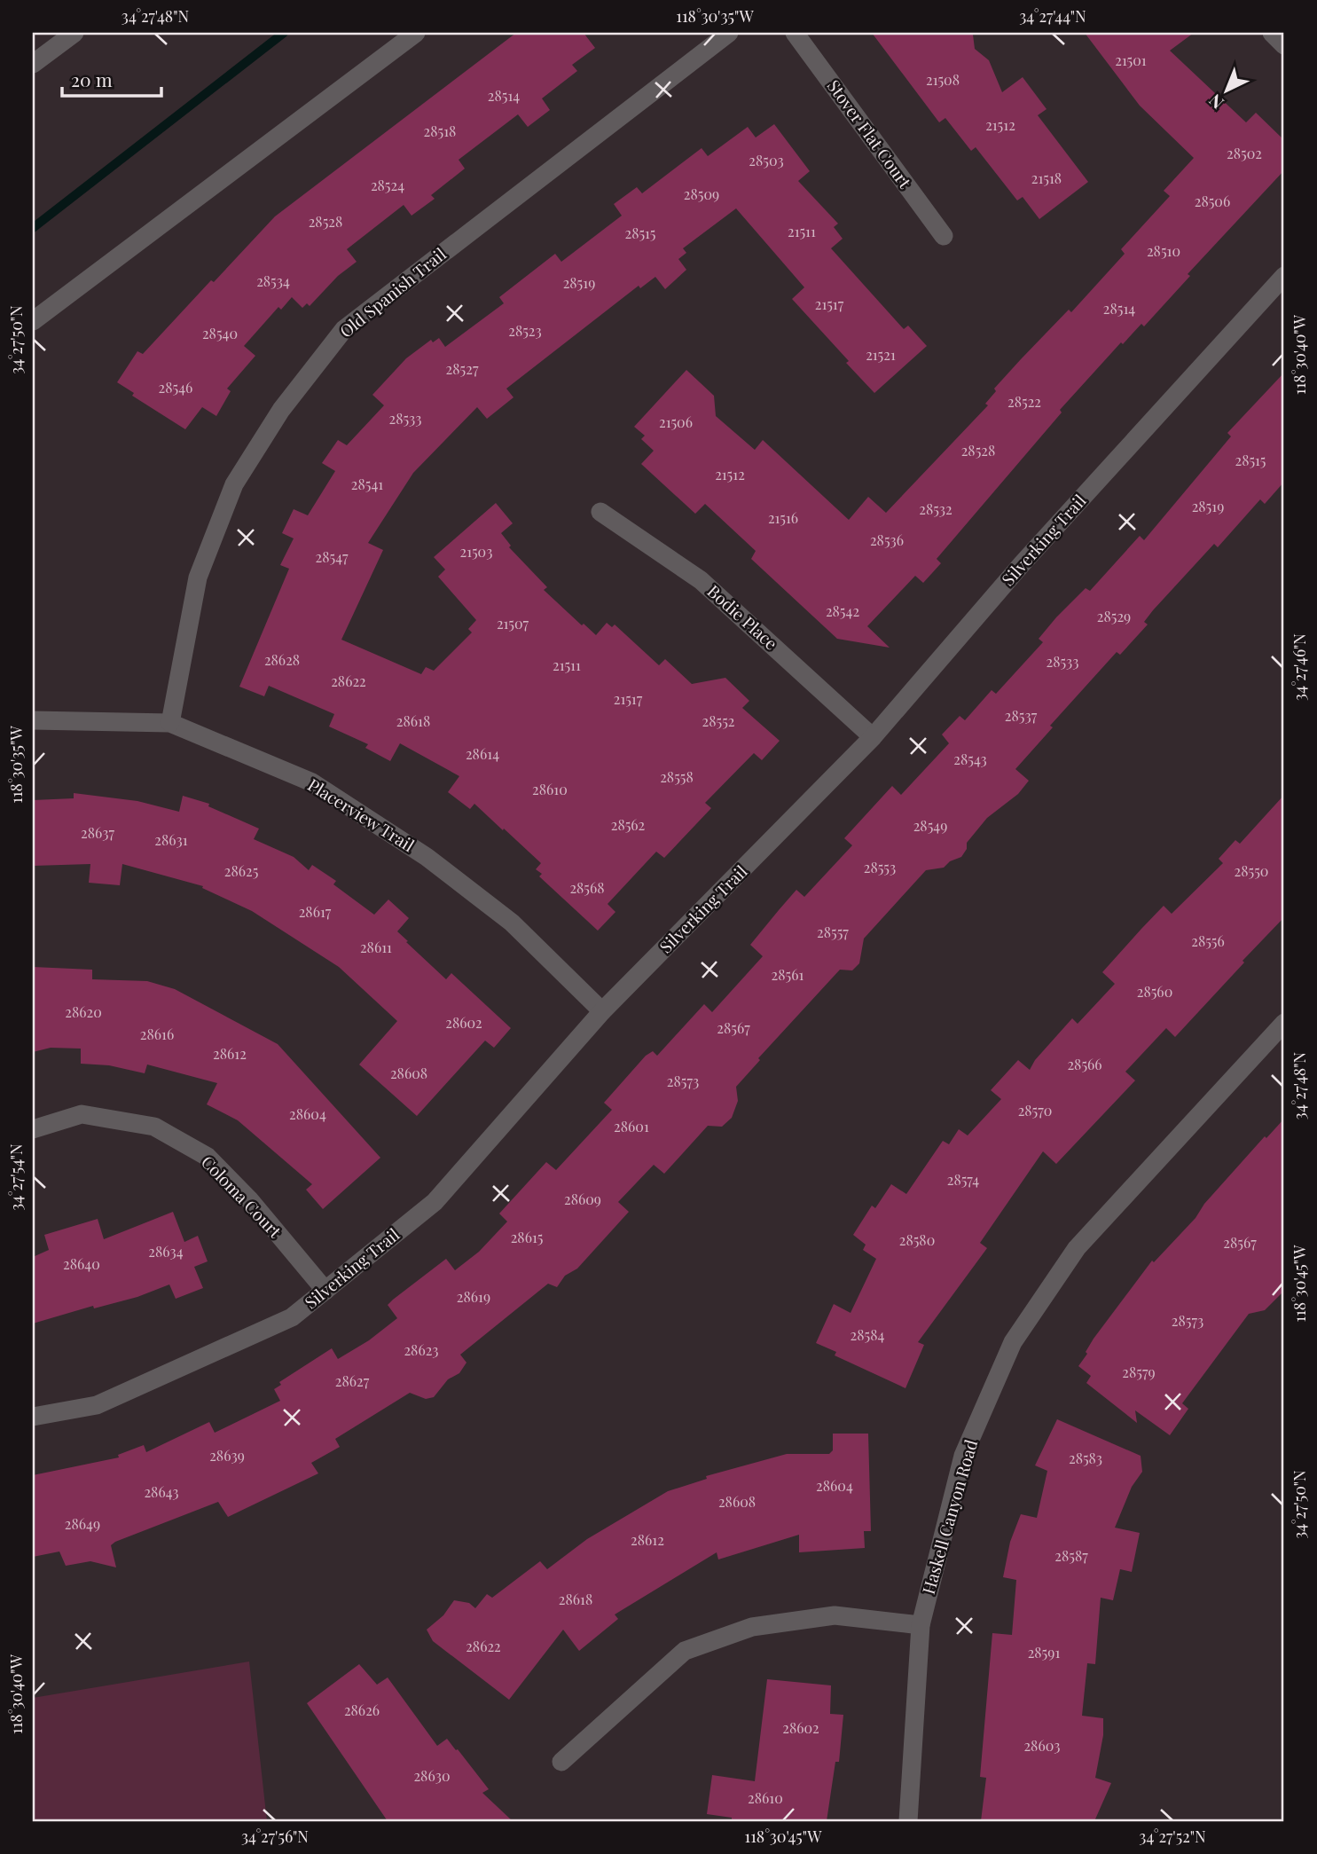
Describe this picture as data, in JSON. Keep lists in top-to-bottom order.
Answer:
{
  "streets": {
    "street": [
      "Stover Flat Court",
      "Old Spanish Trail",
      "Silverking Trail",
      "Bodie Place",
      "Placerview Trail",
      "Coloma Court",
      "Haskell Canyon Road"
    ]
  },
  "crossings": [
    ["Old Spanish Trail", "Placerview Trail"],
    ["Silverking Trail", "Bodie Place"],
    ["Silverking Trail", "Placerview Trail"],
    ["Silverking Trail", "Coloma Court"]
  ],
  "house_numbers": [
    "21501",
    "21508",
    "28514",
    "21512",
    "28518",
    "28502",
    "28503",
    "21518",
    "28524",
    "28509",
    "28506",
    "28528",
    "21511",
    "28515",
    "28510",
    "28534",
    "28519",
    "21517",
    "28514",
    "28523",
    "28540",
    "21521",
    "28527",
    "28546",
    "28522",
    "28533",
    "21506",
    "28528",
    "28515",
    "21512",
    "28541",
    "28519",
    "28532",
    "21516",
    "28536",
    "21503",
    "28547",
    "28542",
    "28529",
    "21507",
    "28628",
    "28533",
    "21511",
    "28622",
    "21517",
    "28537",
    "28618",
    "28552",
    "28614",
    "28543",
    "28558",
    "28610",
    "28562",
    "28549",
    "28637",
    "28631",
    "28553",
    "28625",
    "28550",
    "28568",
    "28617",
    "28557",
    "28556",
    "28611",
    "28561",
    "28560",
    "28620",
    "28602",
    "28567",
    "28616",
    "28612",
    "28566",
    "28608",
    "28573",
    "28570",
    "28604",
    "28601",
    "28574",
    "28609",
    "28615",
    "28580",
    "28567",
    "28634",
    "28640",
    "28619",
    "28573",
    "28584",
    "28623",
    "28579",
    "28627",
    "28639",
    "28583",
    "28604",
    "28643",
    "28608",
    "28649",
    "28612",
    "28587",
    "28618",
    "28622",
    "28591",
    "28626",
    "28602",
    "28603",
    "28630",
    "28610"
  ],
  "scale_bar": "20 m",
  "north": "bottom left",
  "coordinates": [
    "34°27'48\"N",
    "118°30'35\"W",
    "34°27'44\"N",
    "34°27'50\"N",
    "118°30'40\"W",
    "34°27'46\"N",
    "34°27'54\"N",
    "118°30'45\"W",
    "34°27'56\"N",
    "34°27'52\"N"
  ]
}
